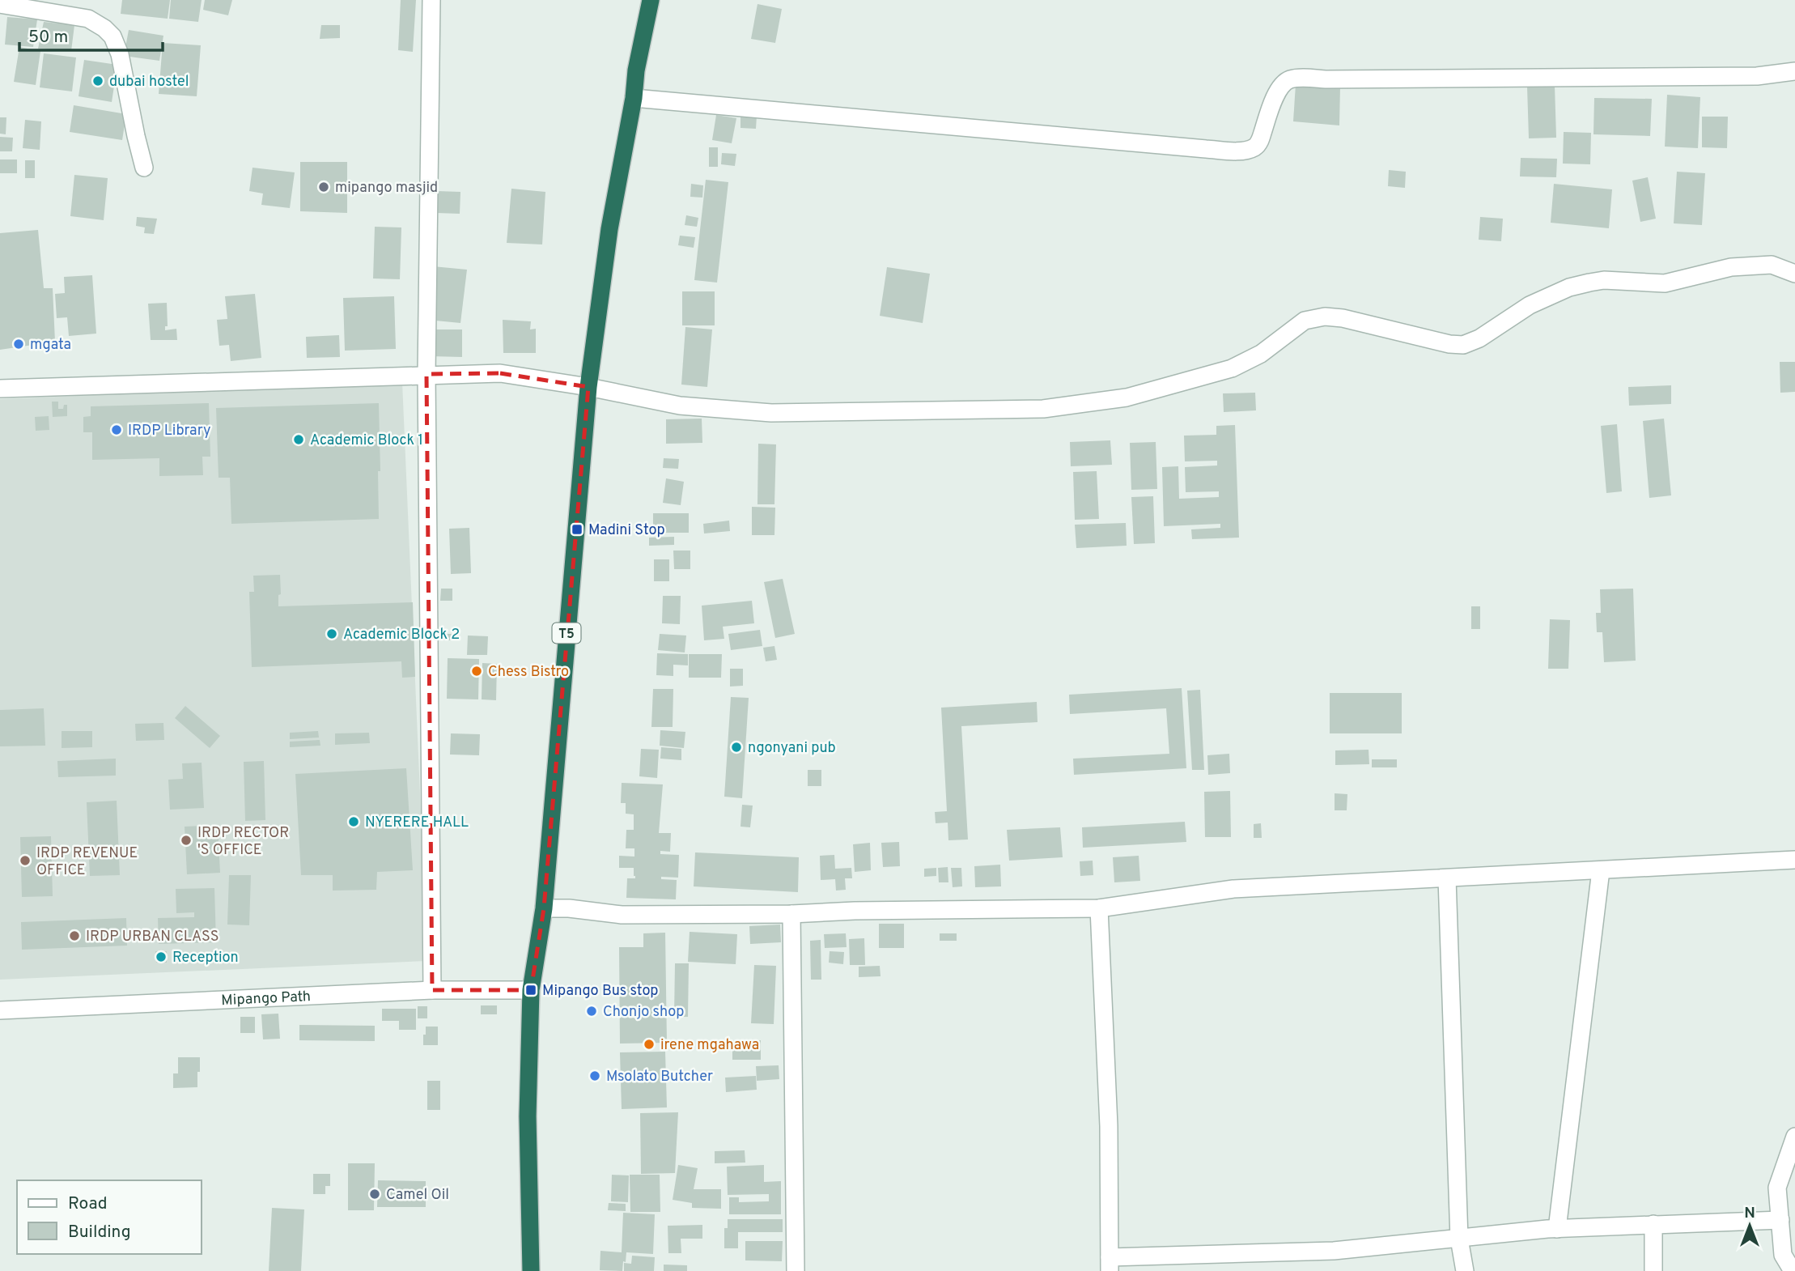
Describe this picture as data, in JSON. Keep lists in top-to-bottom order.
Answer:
{
  "streets": {
    "highway": ["T5"],
    "street": ["Mipango Path"]
  },
  "crossings": [
    ["T5", "Mipango Path"]
  ],
  "places": {
    "other": [
      "dubai hostel",
      "mipango masjid",
      "mgata",
      "IRDP Library",
      "Academic Block 1",
      "Academic Block 2",
      "Chess Bistro",
      "ngonyani pub",
      "NYERERE HALL",
      "IRDP RECTOR 'S OFFICE",
      "IRDP REVENUE OFFICE",
      "IRDP URBAN CLASS",
      "Reception",
      "Chonjo shop",
      "irene mgahawa",
      "Msolato Butcher",
      "Camel Oil"
    ],
    "transit": ["Madini Stop", "Mipango Bus stop"]
  },
  "legend": ["Road", "Building"],
  "scale_bar": "50 m",
  "north": "top"
}
